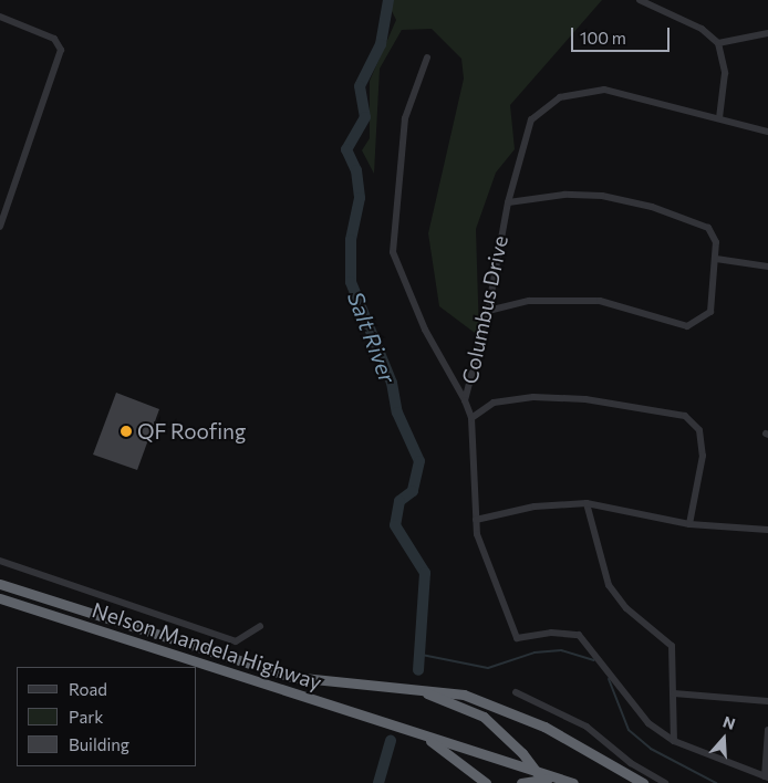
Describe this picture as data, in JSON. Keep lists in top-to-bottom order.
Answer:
{
  "streets": {
    "highway": ["Nelson Mandela Highway"],
    "street": ["Columbus Drive"]
  },
  "water": ["Salt River"],
  "places": ["QF Roofing"],
  "legend": ["Road", "Park", "Building"],
  "scale_bar": "100 m",
  "north": "top"
}
